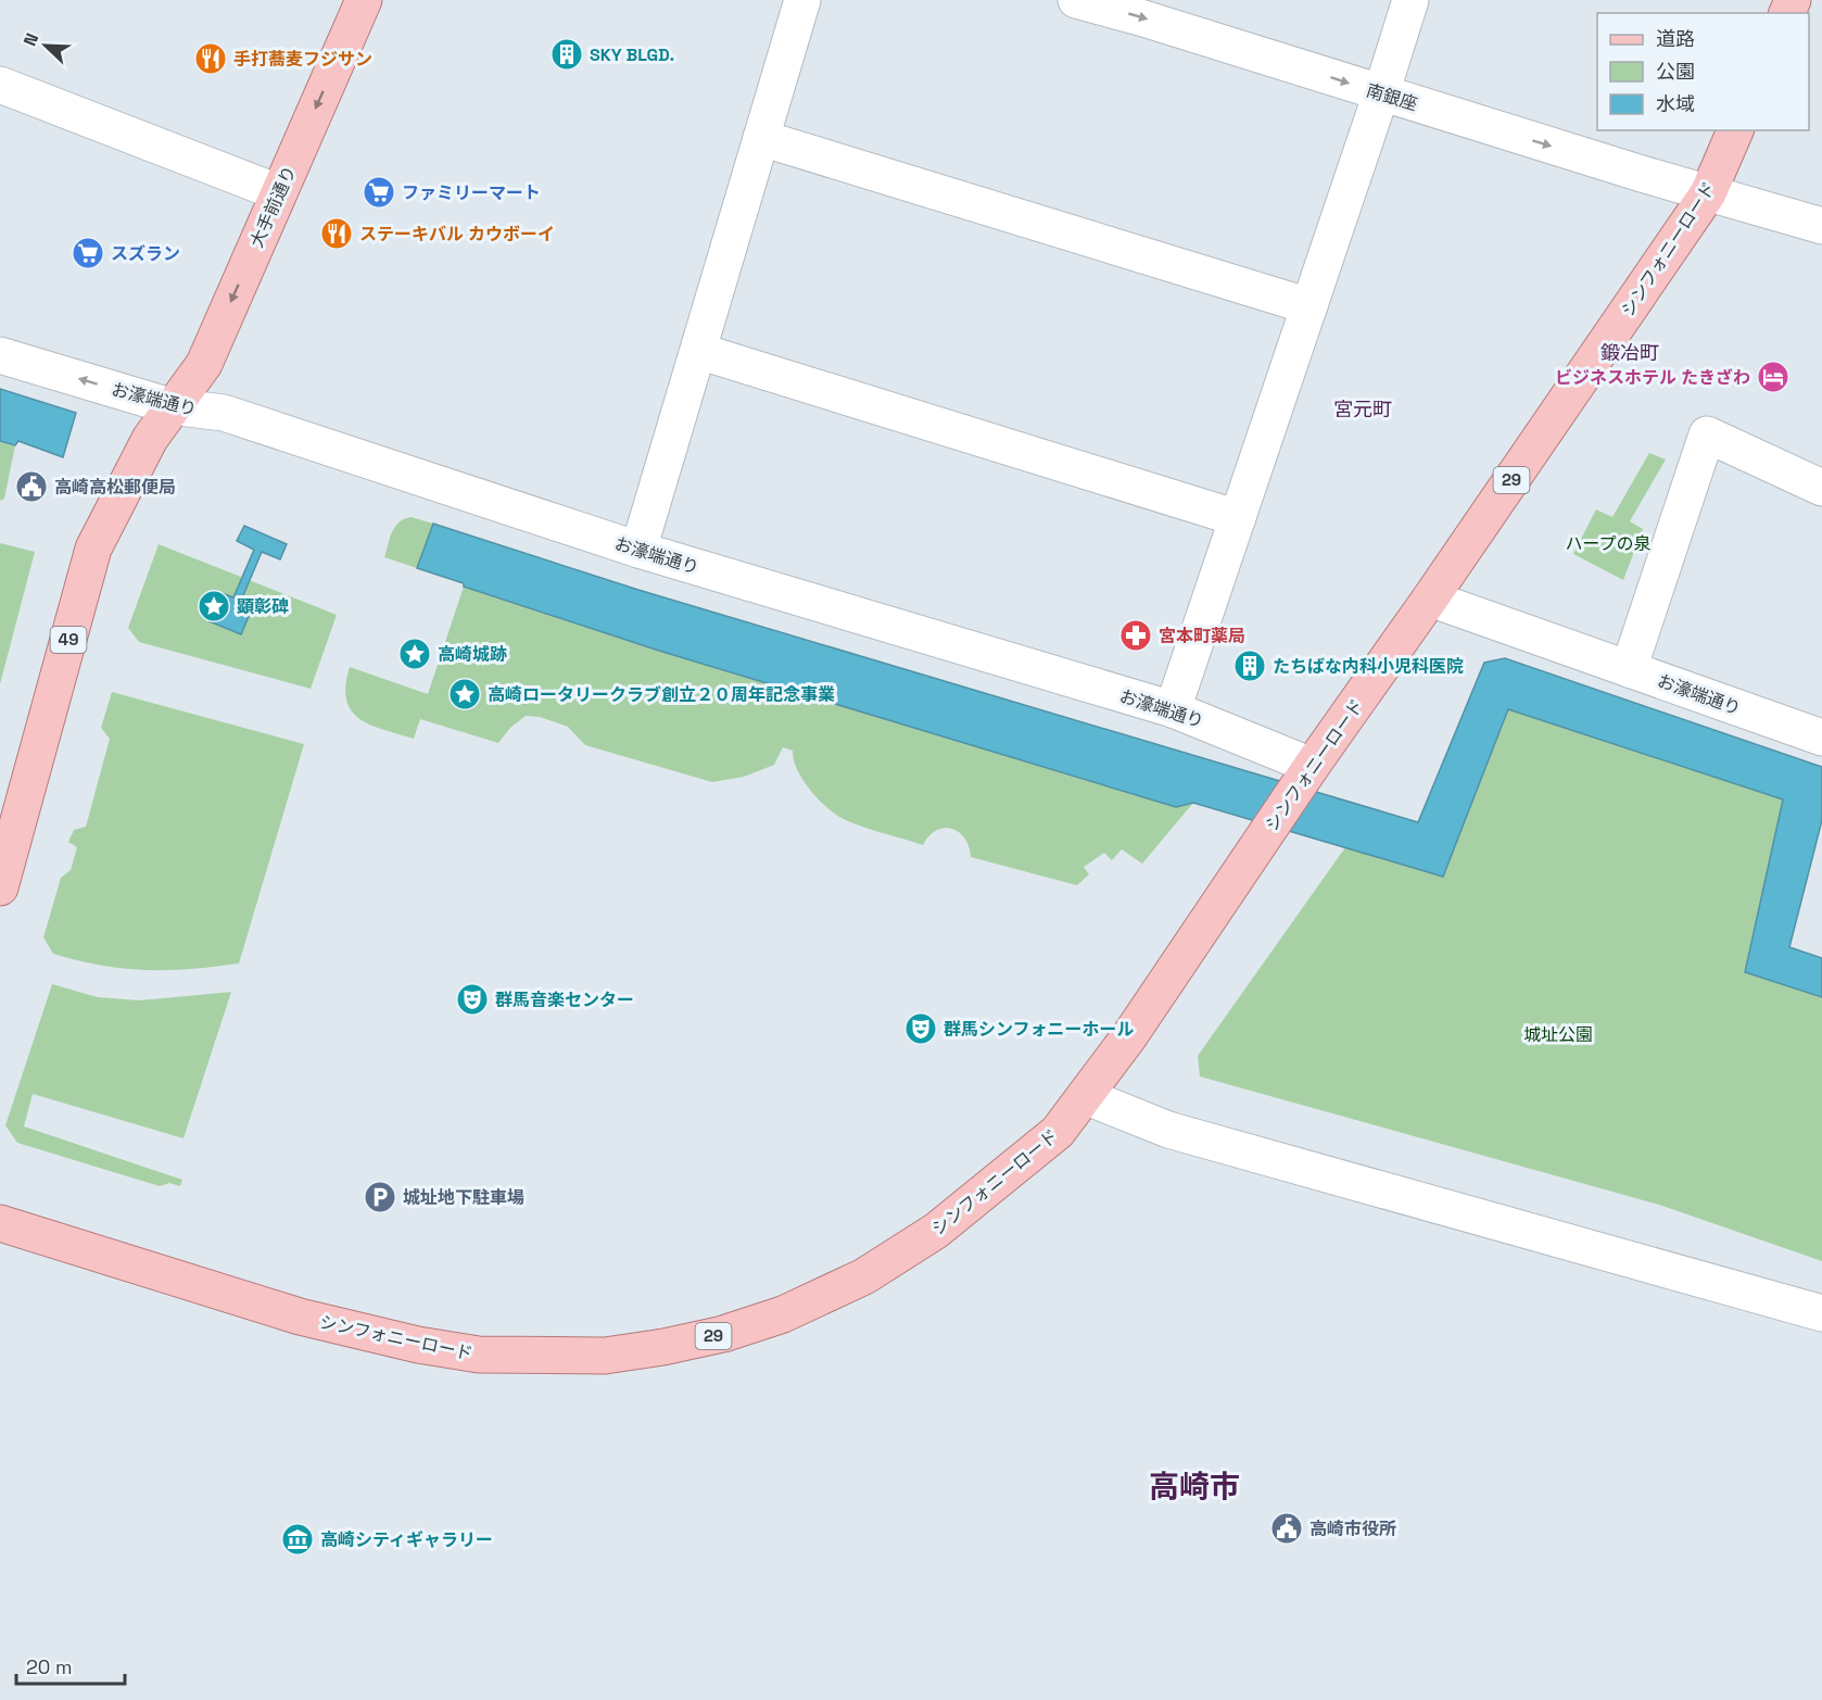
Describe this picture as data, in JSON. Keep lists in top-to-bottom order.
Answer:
{
  "streets": {
    "main road": [
      "大手前通り",
      "シンフォニーロード",
      "29",
      "49"
    ],
    "street": ["南銀座", "お濠端通り"]
  },
  "crossings": [
    ["南銀座", "シンフォニーロード"],
    ["大手前通り", "お濠端通り"],
    ["大手前通り", "49"],
    ["シンフォニーロード", "お濠端通り"],
    ["お濠端通り", "49"]
  ],
  "one_way": ["大手前通り"],
  "districts": ["鍛冶町", "宮元町", "高崎市"],
  "parks": ["ハープの泉", "城址公園"],
  "places": {
    "building": ["SKY BLGD.", "たちばな内科小児科医院"],
    "restaurant": ["手打蕎麦フジサン", "ステーキバル カウボーイ"],
    "supermarket": ["ファミリーマート", "スズラン"],
    "hotel": ["ビジネスホテル たきざわ"],
    "public building": ["高崎高松郵便局", "高崎市役所"],
    "place": ["顕彰碑", "高崎城跡", "高崎ロータリークラブ創立２０周年記念事業"],
    "pharmacy": ["宮本町薬局"],
    "theatre": ["群馬音楽センター", "群馬シンフォニーホール"],
    "parking": ["城址地下駐車場"],
    "museum": ["高崎シティギャラリー"]
  },
  "legend": ["道路", "公園", "水域"],
  "scale_bar": "20 m",
  "north": "top left"
}
